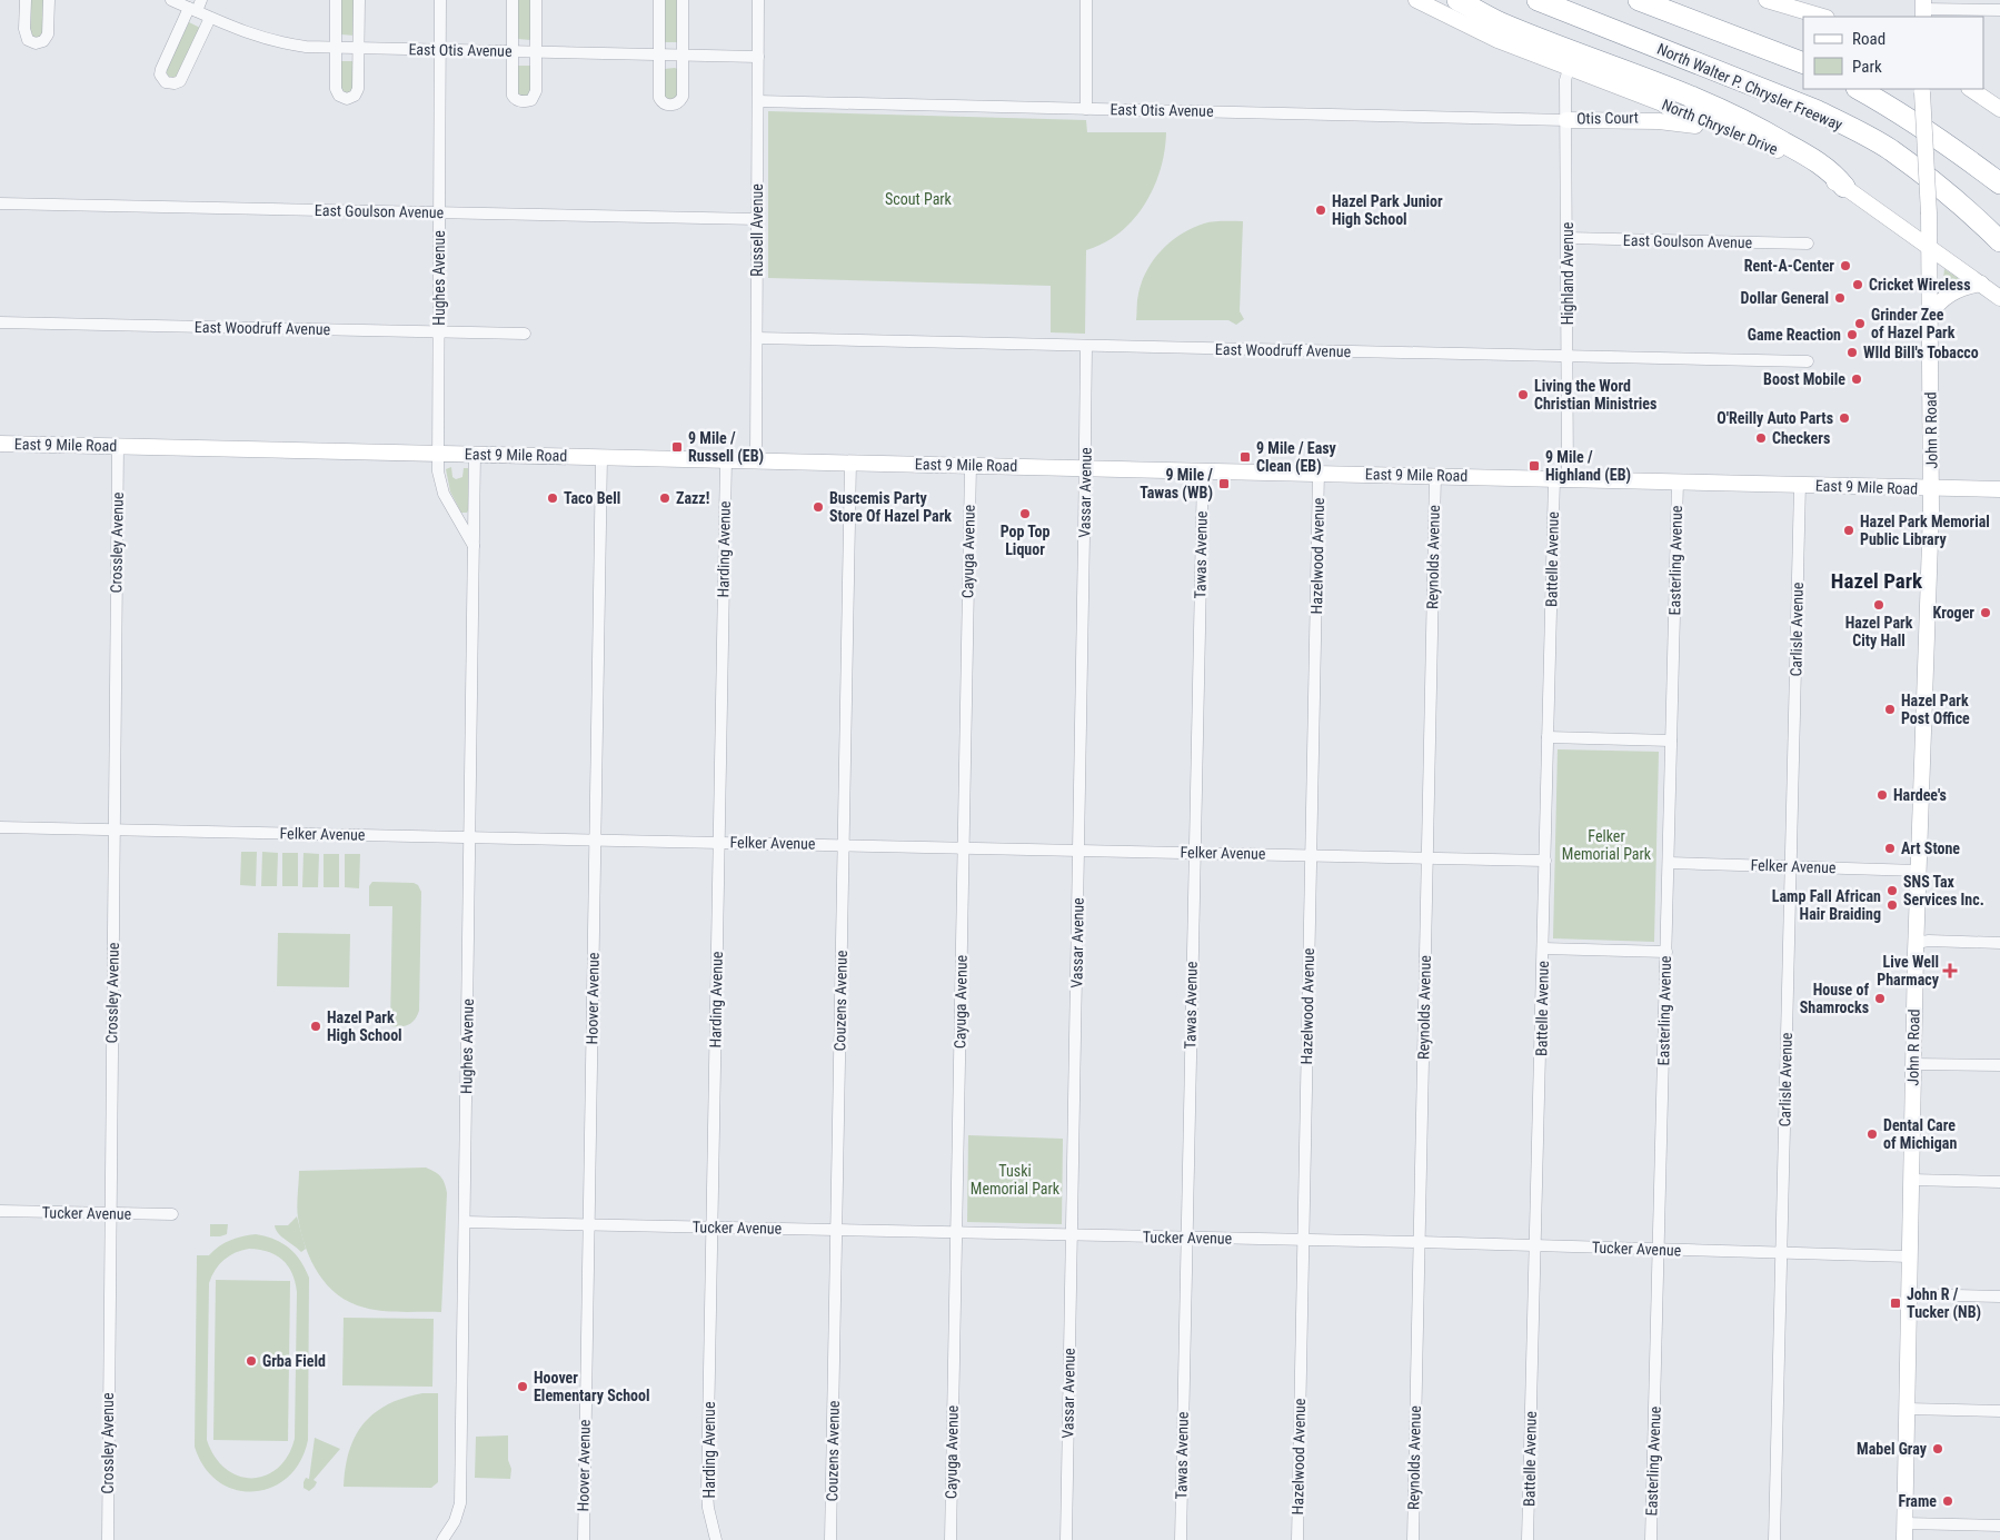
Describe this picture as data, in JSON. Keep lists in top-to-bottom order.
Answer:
{
  "streets": {
    "highway": ["North Walter P. Chrysler Freeway"],
    "main road": ["North Chrysler Drive", "John R Road", "East 9 Mile Road"],
    "street": [
      "East Otis Avenue",
      "Otis Court",
      "East Goulson Avenue",
      "Russell Avenue",
      "Highland Avenue",
      "Hughes Avenue",
      "East Woodruff Avenue",
      "Vassar Avenue",
      "Crossley Avenue",
      "Harding Avenue",
      "Cayuga Avenue",
      "Tawas Avenue",
      "Hazelwood Avenue",
      "Reynolds Avenue",
      "Battelle Avenue",
      "Easterling Avenue",
      "Carlisle Avenue",
      "Felker Avenue",
      "Hoover Avenue",
      "Couzens Avenue",
      "Tucker Avenue"
    ]
  },
  "crossings": [
    ["East Otis Avenue", "Otis Court"],
    ["East Otis Avenue", "Russell Avenue"],
    ["East Otis Avenue", "Highland Avenue"],
    ["East Otis Avenue", "Hughes Avenue"],
    ["Otis Court", "North Chrysler Drive"],
    ["Otis Court", "Highland Avenue"],
    ["North Chrysler Drive", "Highland Avenue"],
    ["North Chrysler Drive", "John R Road"],
    ["East Goulson Avenue", "Russell Avenue"],
    ["East Goulson Avenue", "Highland Avenue"],
    ["East Goulson Avenue", "Hughes Avenue"],
    ["Russell Avenue", "East Woodruff Avenue"],
    ["Russell Avenue", "East 9 Mile Road"],
    ["Highland Avenue", "East Woodruff Avenue"],
    ["Highland Avenue", "East 9 Mile Road"],
    ["Highland Avenue", "Battelle Avenue"],
    ["Hughes Avenue", "East Woodruff Avenue"],
    ["Hughes Avenue", "East 9 Mile Road"],
    ["Hughes Avenue", "Felker Avenue"],
    ["Hughes Avenue", "Tucker Avenue"],
    ["East Woodruff Avenue", "Vassar Avenue"],
    ["John R Road", "East 9 Mile Road"],
    ["John R Road", "Felker Avenue"],
    ["John R Road", "Tucker Avenue"],
    ["East 9 Mile Road", "Vassar Avenue"],
    ["East 9 Mile Road", "Crossley Avenue"],
    ["East 9 Mile Road", "Harding Avenue"],
    ["East 9 Mile Road", "Cayuga Avenue"],
    ["East 9 Mile Road", "Tawas Avenue"],
    ["East 9 Mile Road", "Hazelwood Avenue"],
    ["East 9 Mile Road", "Reynolds Avenue"],
    ["East 9 Mile Road", "Battelle Avenue"],
    ["East 9 Mile Road", "Easterling Avenue"],
    ["East 9 Mile Road", "Carlisle Avenue"],
    ["East 9 Mile Road", "Hoover Avenue"],
    ["East 9 Mile Road", "Couzens Avenue"],
    ["Vassar Avenue", "Felker Avenue"],
    ["Vassar Avenue", "Tucker Avenue"],
    ["Crossley Avenue", "Felker Avenue"],
    ["Crossley Avenue", "Tucker Avenue"],
    ["Harding Avenue", "Felker Avenue"],
    ["Harding Avenue", "Tucker Avenue"],
    ["Cayuga Avenue", "Felker Avenue"],
    ["Cayuga Avenue", "Tucker Avenue"],
    ["Tawas Avenue", "Felker Avenue"],
    ["Tawas Avenue", "Tucker Avenue"],
    ["Hazelwood Avenue", "Felker Avenue"],
    ["Hazelwood Avenue", "Tucker Avenue"],
    ["Reynolds Avenue", "Felker Avenue"],
    ["Reynolds Avenue", "Tucker Avenue"],
    ["Battelle Avenue", "Felker Avenue"],
    ["Battelle Avenue", "Tucker Avenue"],
    ["Easterling Avenue", "Felker Avenue"],
    ["Easterling Avenue", "Tucker Avenue"],
    ["Carlisle Avenue", "Felker Avenue"],
    ["Carlisle Avenue", "Tucker Avenue"],
    ["Felker Avenue", "Hoover Avenue"],
    ["Felker Avenue", "Couzens Avenue"],
    ["Hoover Avenue", "Tucker Avenue"],
    ["Couzens Avenue", "Tucker Avenue"]
  ],
  "districts": ["Hazel Park"],
  "parks": ["Scout Park", "Felker Memorial Park", "Tuski Memorial Park"],
  "places": {
    "other": [
      "Hazel Park Junior High School",
      "Rent-A-Center",
      "Cricket Wireless",
      "Dollar General",
      "Grinder Zee of Hazel Park",
      "Game Reaction",
      "WIld Bill's Tobacco",
      "Boost Mobile",
      "Living the Word Christian Ministries",
      "O'Reilly Auto Parts",
      "Checkers",
      "Taco Bell",
      "Zazz!",
      "Buscemis Party Store Of Hazel Park",
      "Pop Top Liquor",
      "Hazel Park Memorial Public Library",
      "Hazel Park City Hall",
      "Kroger",
      "Hazel Park Post Office",
      "Hardee's",
      "Art Stone",
      "SNS Tax Services Inc.",
      "Lamp Fall African Hair Braiding",
      "House of Shamrocks",
      "Hazel Park High School",
      "Dental Care of Michigan",
      "Grba Field",
      "Hoover Elementary School",
      "Mabel Gray",
      "Frame"
    ],
    "transit": [
      "9 Mile / Russell (EB)",
      "9 Mile / Easy Clean (EB)",
      "9 Mile / Highland (EB)",
      "9 Mile / Tawas (WB)",
      "John R / Tucker (NB)"
    ],
    "health": ["Live Well Pharmacy"]
  },
  "legend": ["Road", "Park"]
}
